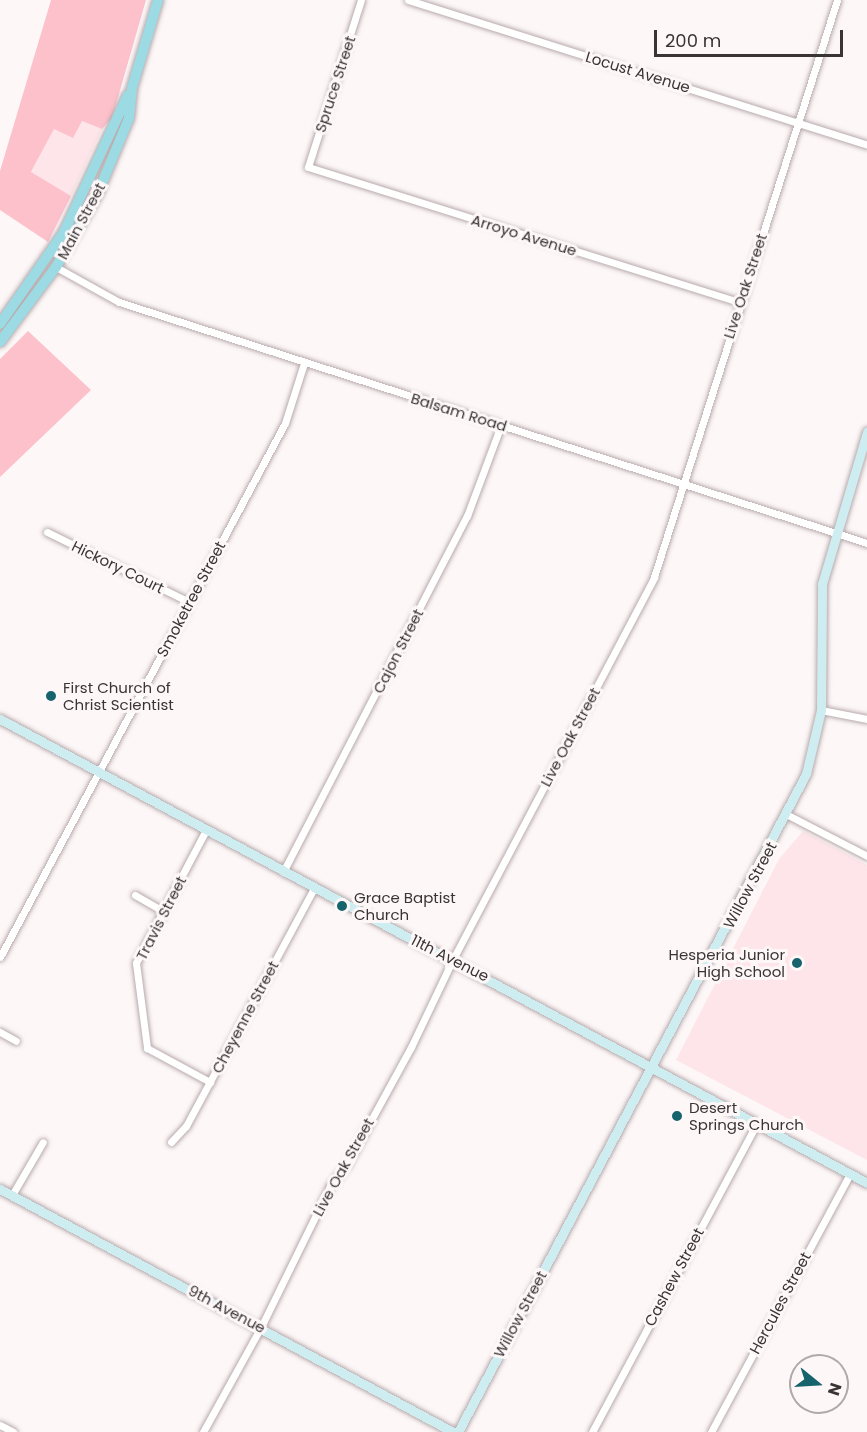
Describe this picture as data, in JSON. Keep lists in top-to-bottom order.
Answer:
{
  "streets": {
    "main road": ["Main Street"],
    "street": [
      "Locust Avenue",
      "Spruce Street",
      "Arroyo Avenue",
      "Live Oak Street",
      "Balsam Road",
      "Hickory Court",
      "Smoketree Street",
      "Cajon Street",
      "Willow Street",
      "Travis Street",
      "11th Avenue",
      "Cheyenne Street",
      "Cashew Street",
      "Hercules Street",
      "9th Avenue"
    ]
  },
  "crossings": [
    ["Locust Avenue", "Live Oak Street"],
    ["Spruce Street", "Arroyo Avenue"],
    ["Main Street", "Balsam Road"],
    ["Arroyo Avenue", "Live Oak Street"],
    ["Live Oak Street", "Balsam Road"],
    ["Live Oak Street", "11th Avenue"],
    ["Live Oak Street", "9th Avenue"],
    ["Balsam Road", "Smoketree Street"],
    ["Balsam Road", "Cajon Street"],
    ["Balsam Road", "Willow Street"],
    ["Hickory Court", "Smoketree Street"],
    ["Smoketree Street", "11th Avenue"],
    ["Cajon Street", "11th Avenue"],
    ["Willow Street", "11th Avenue"],
    ["Travis Street", "11th Avenue"],
    ["Travis Street", "Cheyenne Street"],
    ["11th Avenue", "Cheyenne Street"],
    ["11th Avenue", "Cashew Street"],
    ["11th Avenue", "Hercules Street"]
  ],
  "places": [
    "First Church of Christ Scientist",
    "Grace Baptist Church",
    "Hesperia Junior High School",
    "Desert Springs Church"
  ],
  "scale_bar": "200 m",
  "north": "right"
}
